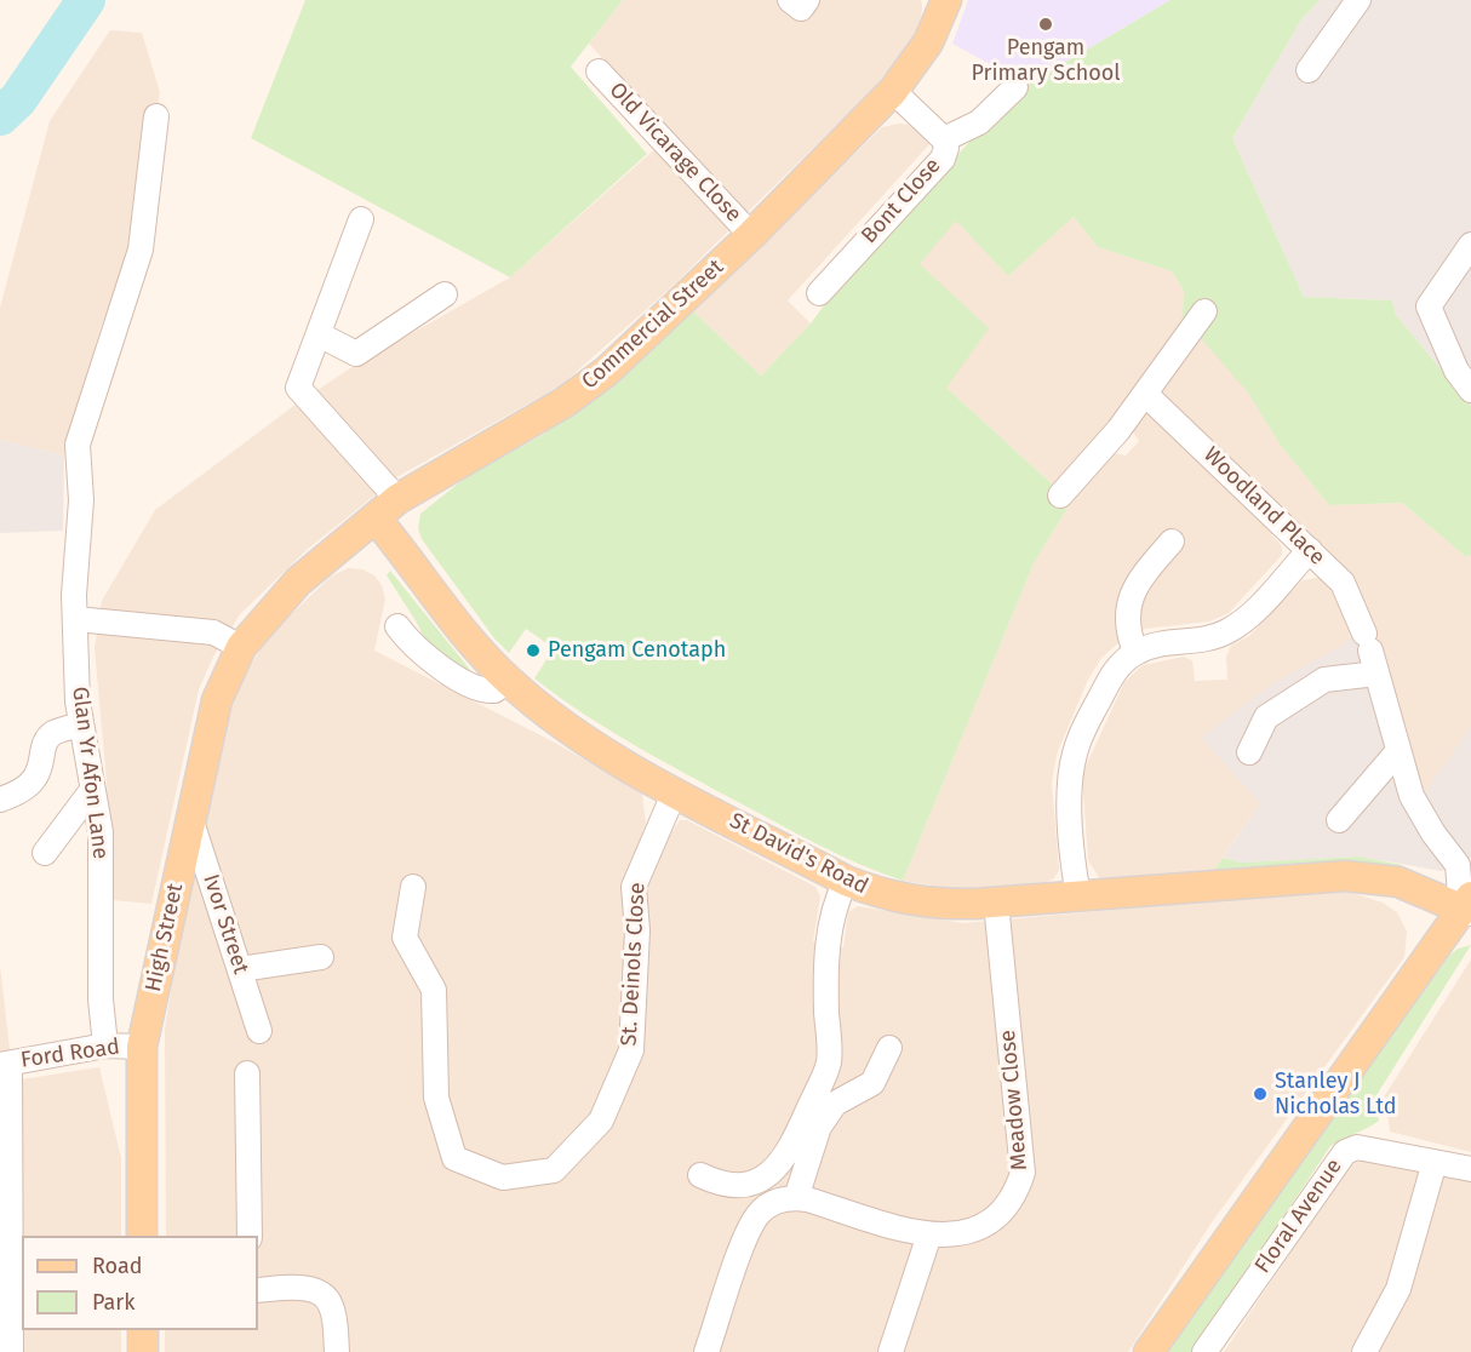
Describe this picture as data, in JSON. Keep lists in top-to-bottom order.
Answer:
{
  "streets": {
    "main road": ["Commercial Street", "St David's Road", "High Street"],
    "street": [
      "Old Vicarage Close",
      "Bont Close",
      "Woodland Place",
      "Glan Yr Afon Lane",
      "Ivor Street",
      "St. Deinols Close",
      "Ford Road",
      "Meadow Close",
      "Floral Avenue"
    ]
  },
  "crossings": [
    ["Old Vicarage Close", "Commercial Street"],
    ["Commercial Street", "St David's Road"],
    ["Commercial Street", "High Street"],
    ["Woodland Place", "St David's Road"],
    ["Glan Yr Afon Lane", "Ford Road"],
    ["St David's Road", "St. Deinols Close"],
    ["St David's Road", "Meadow Close"],
    ["Ivor Street", "High Street"],
    ["High Street", "Ford Road"]
  ],
  "places": ["Pengam Primary School", "Pengam Cenotaph", "Stanley J Nicholas Ltd"],
  "legend": ["Road", "Park"]
}
